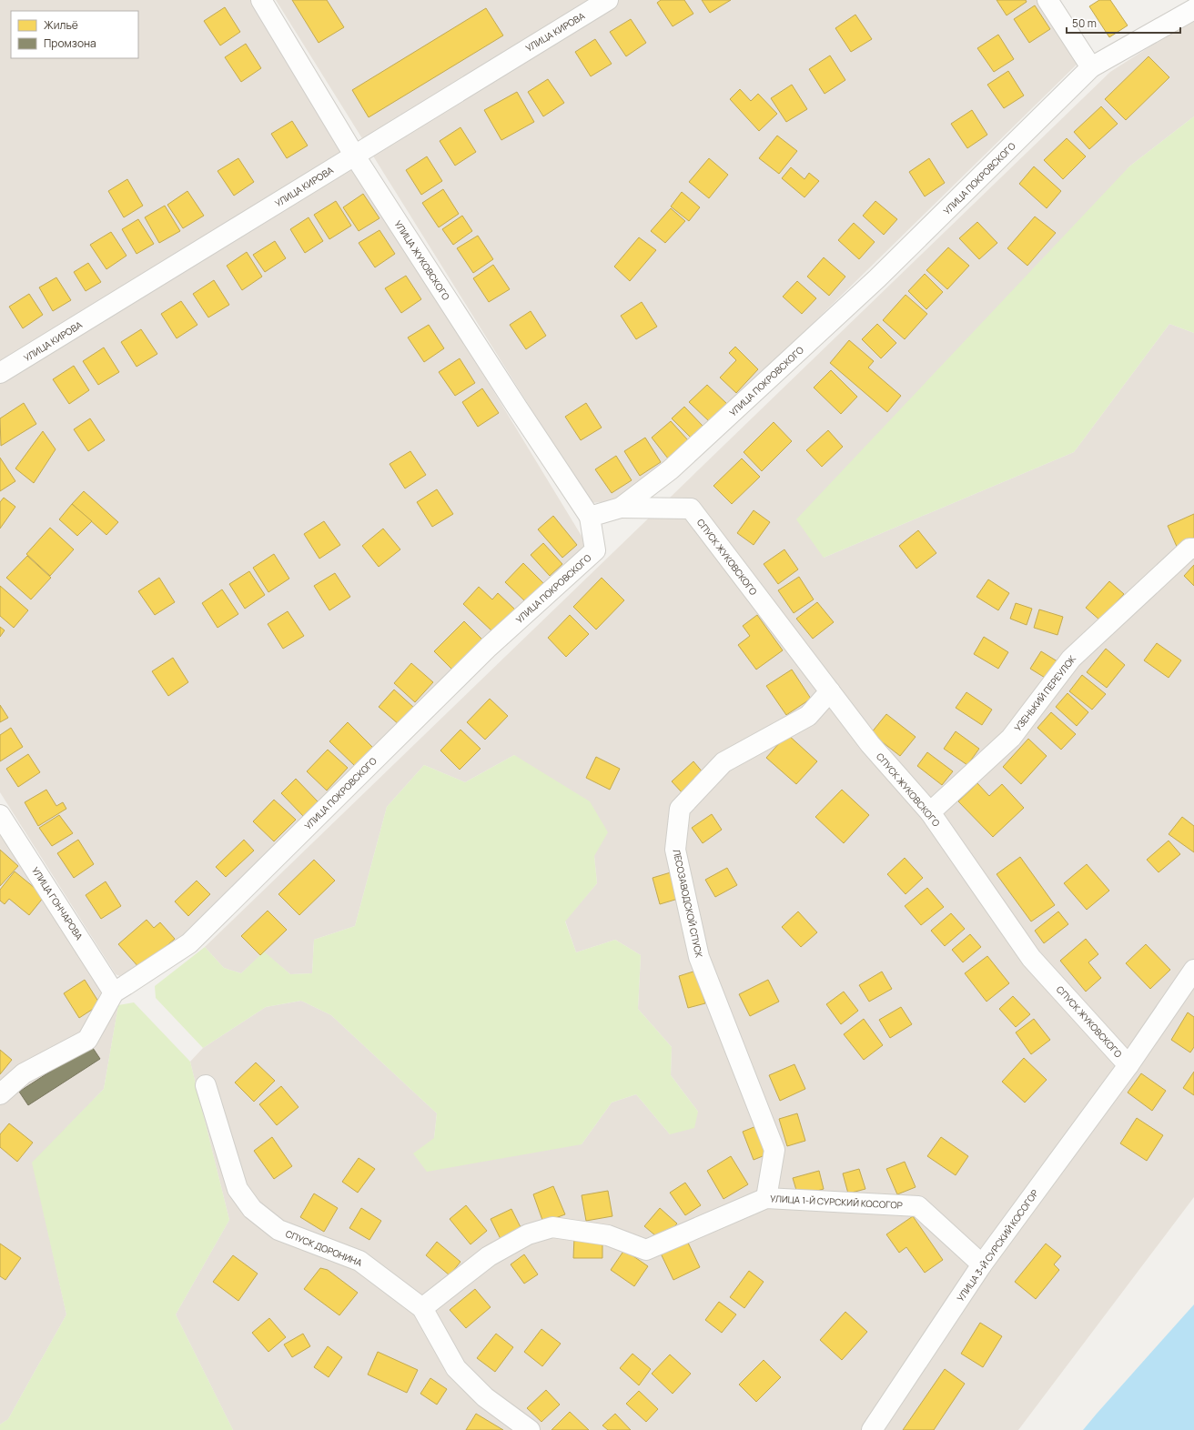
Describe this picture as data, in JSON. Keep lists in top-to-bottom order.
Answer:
{
  "streets": {
    "street": [
      "УЛИЦА КИРОВА",
      "УЛИЦА ПОКРОВСКОГО",
      "УЛИЦА ЖУКОВСКОГО",
      "СПУСК ЖУКОВСКОГО",
      "УЗЕНЬКИЙ ПЕРЕУЛОК",
      "УЛИЦА ГОНЧАРОВА",
      "ЛЕСОЗАВОДСКОЙ СПУСК",
      "УЛИЦА 1-Й СУРСКИЙ КОСОГОР",
      "УЛИЦА 3-Й СУРСКИЙ КОСОГОР",
      "СПУСК ДОРОНИНА"
    ]
  },
  "crossings": [
    ["УЛИЦА КИРОВА", "УЛИЦА ЖУКОВСКОГО"],
    ["УЛИЦА ПОКРОВСКОГО", "УЛИЦА ЖУКОВСКОГО"],
    ["УЛИЦА ПОКРОВСКОГО", "СПУСК ЖУКОВСКОГО"],
    ["УЛИЦА ПОКРОВСКОГО", "УЛИЦА ГОНЧАРОВА"],
    ["СПУСК ЖУКОВСКОГО", "УЗЕНЬКИЙ ПЕРЕУЛОК"],
    ["СПУСК ЖУКОВСКОГО", "ЛЕСОЗАВОДСКОЙ СПУСК"],
    ["СПУСК ЖУКОВСКОГО", "УЛИЦА 3-Й СУРСКИЙ КОСОГОР"],
    ["ЛЕСОЗАВОДСКОЙ СПУСК", "УЛИЦА 1-Й СУРСКИЙ КОСОГОР"],
    ["УЛИЦА 1-Й СУРСКИЙ КОСОГОР", "УЛИЦА 3-Й СУРСКИЙ КОСОГОР"],
    ["УЛИЦА 1-Й СУРСКИЙ КОСОГОР", "СПУСК ДОРОНИНА"]
  ],
  "legend": ["Жильё", "Промзона"],
  "scale_bar": "50 m"
}
